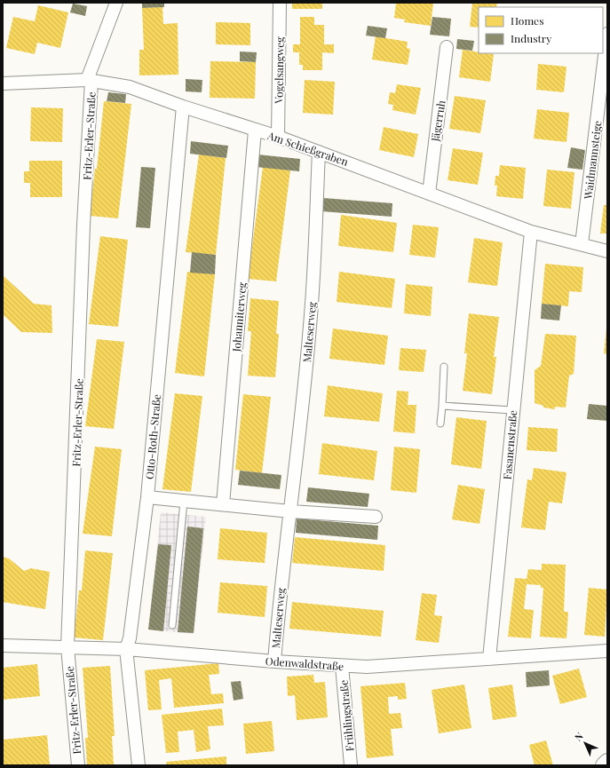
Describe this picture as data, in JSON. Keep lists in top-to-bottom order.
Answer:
{
  "streets": {
    "street": [
      "Vogelsangweg",
      "Jägerruh",
      "Fritz-Erler-Straße",
      "Am Schießgraben",
      "Waidmannsteige",
      "Johanniterweg",
      "Malteserweg",
      "Otto-Roth-Straße",
      "Fasanenstraße",
      "Odenwaldstraße",
      "Frühlingstraße"
    ]
  },
  "crossings": [
    ["Vogelsangweg", "Am Schießgraben"],
    ["Jägerruh", "Am Schießgraben"],
    ["Fritz-Erler-Straße", "Am Schießgraben"],
    ["Fritz-Erler-Straße", "Odenwaldstraße"],
    ["Am Schießgraben", "Waidmannsteige"],
    ["Am Schießgraben", "Johanniterweg"],
    ["Am Schießgraben", "Malteserweg"],
    ["Am Schießgraben", "Otto-Roth-Straße"],
    ["Am Schießgraben", "Fasanenstraße"],
    ["Malteserweg", "Odenwaldstraße"],
    ["Otto-Roth-Straße", "Odenwaldstraße"],
    ["Fasanenstraße", "Odenwaldstraße"],
    ["Odenwaldstraße", "Frühlingstraße"]
  ],
  "legend": ["Homes", "Industry"],
  "north": "top left"
}
